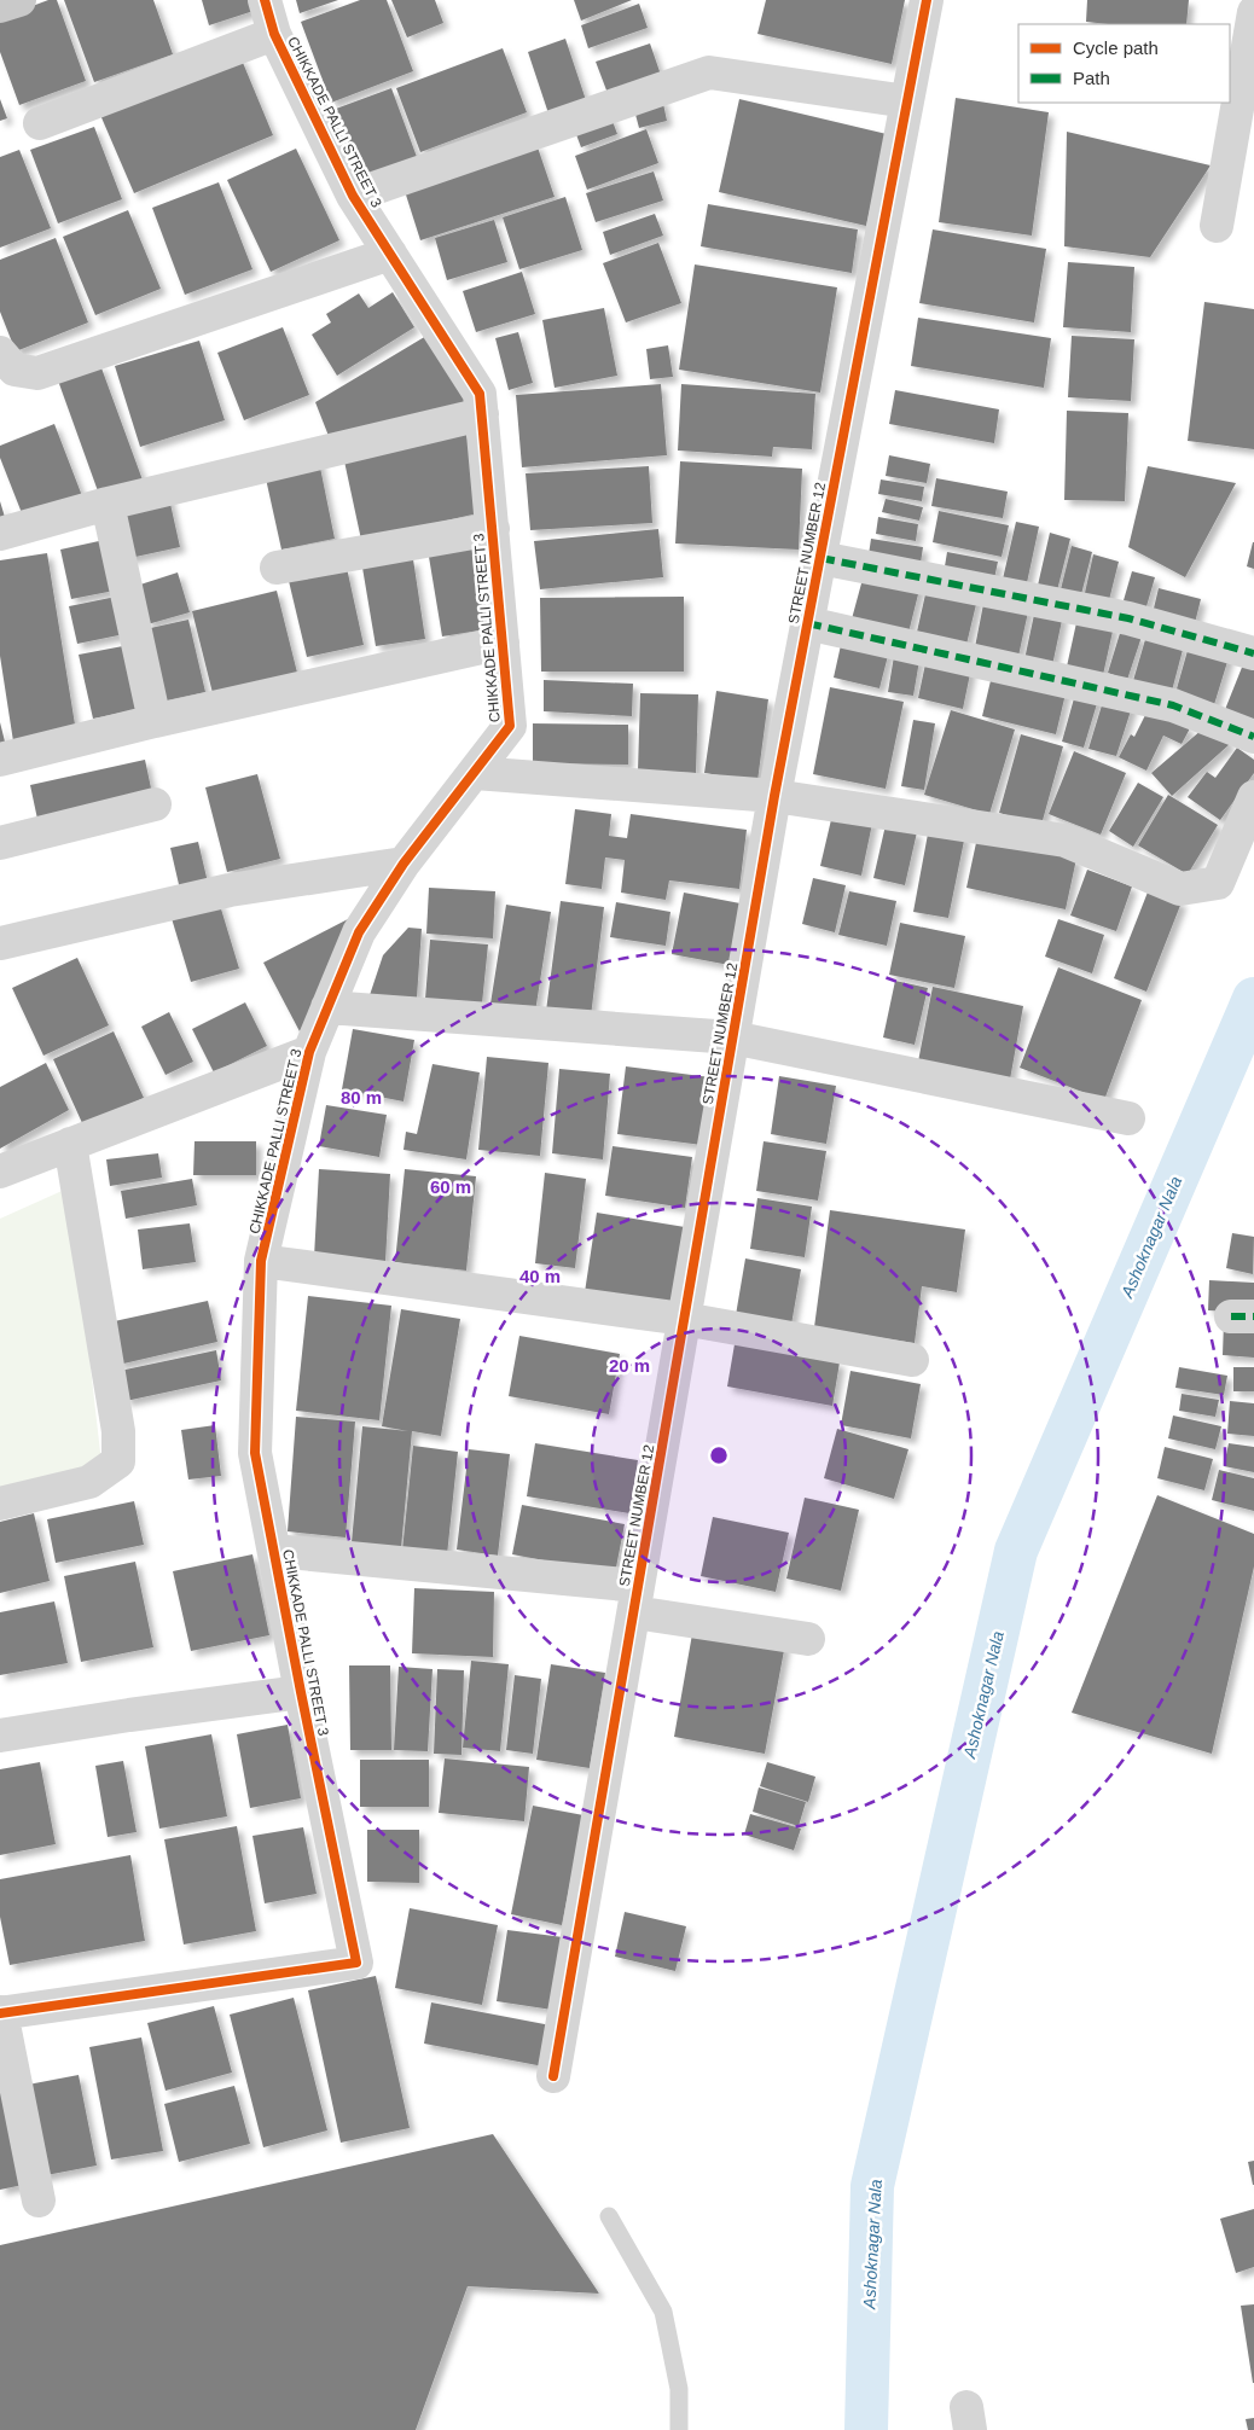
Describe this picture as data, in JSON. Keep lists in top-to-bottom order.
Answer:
{
  "streets": {
    "street": ["CHIKKADE PALLI STREET 3", "STREET NUMBER 12"]
  },
  "water": ["Ashoknagar Nala"],
  "legend": ["Cycle path", "Path"],
  "rings": [
    "80 m",
    "60 m",
    "40 m",
    "20 m"
  ]
}
